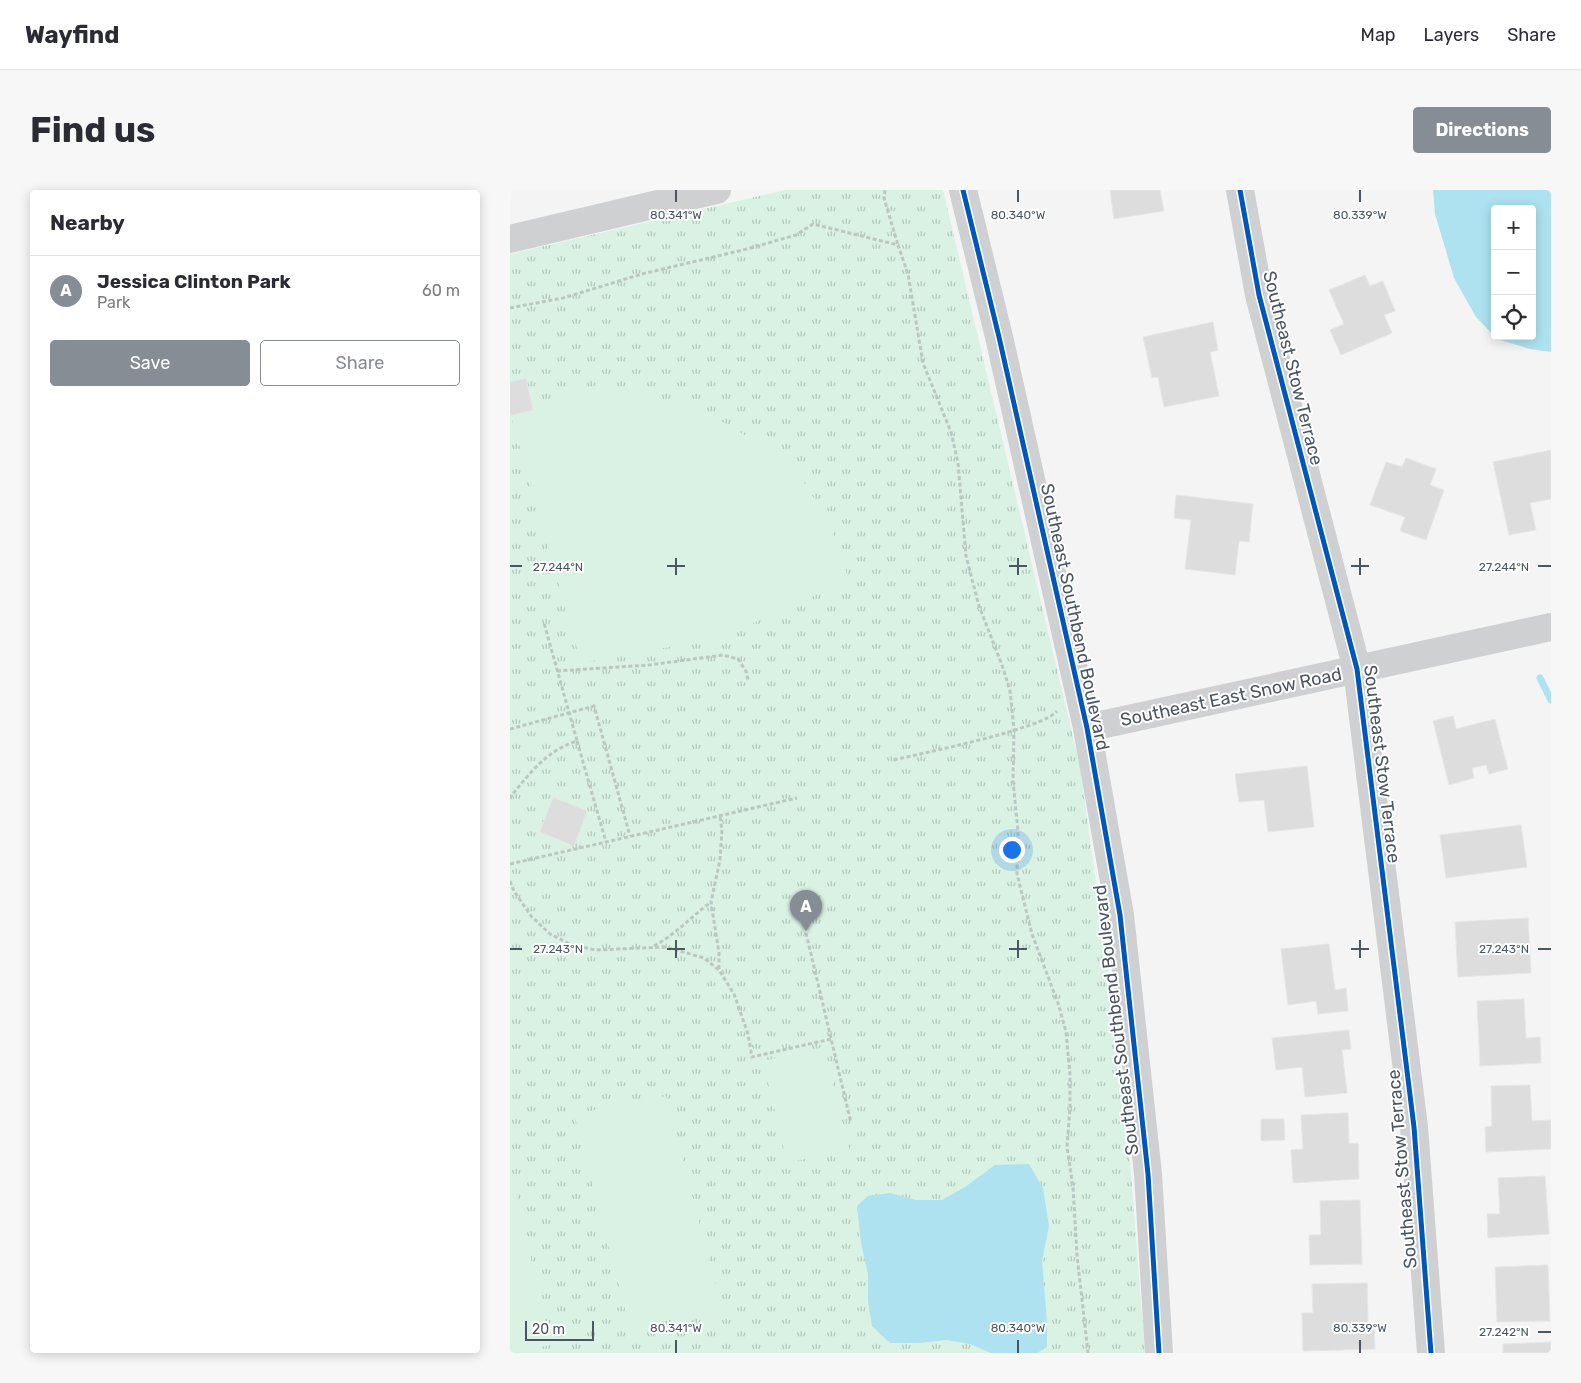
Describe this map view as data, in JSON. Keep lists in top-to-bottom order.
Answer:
{
  "streets": {
    "street": ["Southeast Stow Terrace", "Southeast Southbend Boulevard", "Southeast East Snow Road"]
  },
  "crossings": [
    ["Southeast Stow Terrace", "Southeast East Snow Road"],
    ["Southeast Southbend Boulevard", "Southeast East Snow Road"]
  ],
  "scale_bar": "20 m",
  "page": {
    "header": "Wayfind",
    "nav": ["Map", "Layers", "Share"],
    "buttons": [
      "Directions",
      ["Save", "Share"]
    ],
    "title": "Find us",
    "heading": "Nearby",
    "map_buttons": ["+", "−"],
    "list": [
      {
        "mark": "A",
        "name": "Jessica Clinton Park",
        "note": "Park",
        "value": "60 m"
      }
    ],
    "pins": "A",
    "scale": "20 m"
  },
  "coordinates": [
    "80.341°W",
    "80.340°W",
    "80.339°W",
    "27.244°N",
    "27.243°N",
    "27.242°N"
  ]
}
